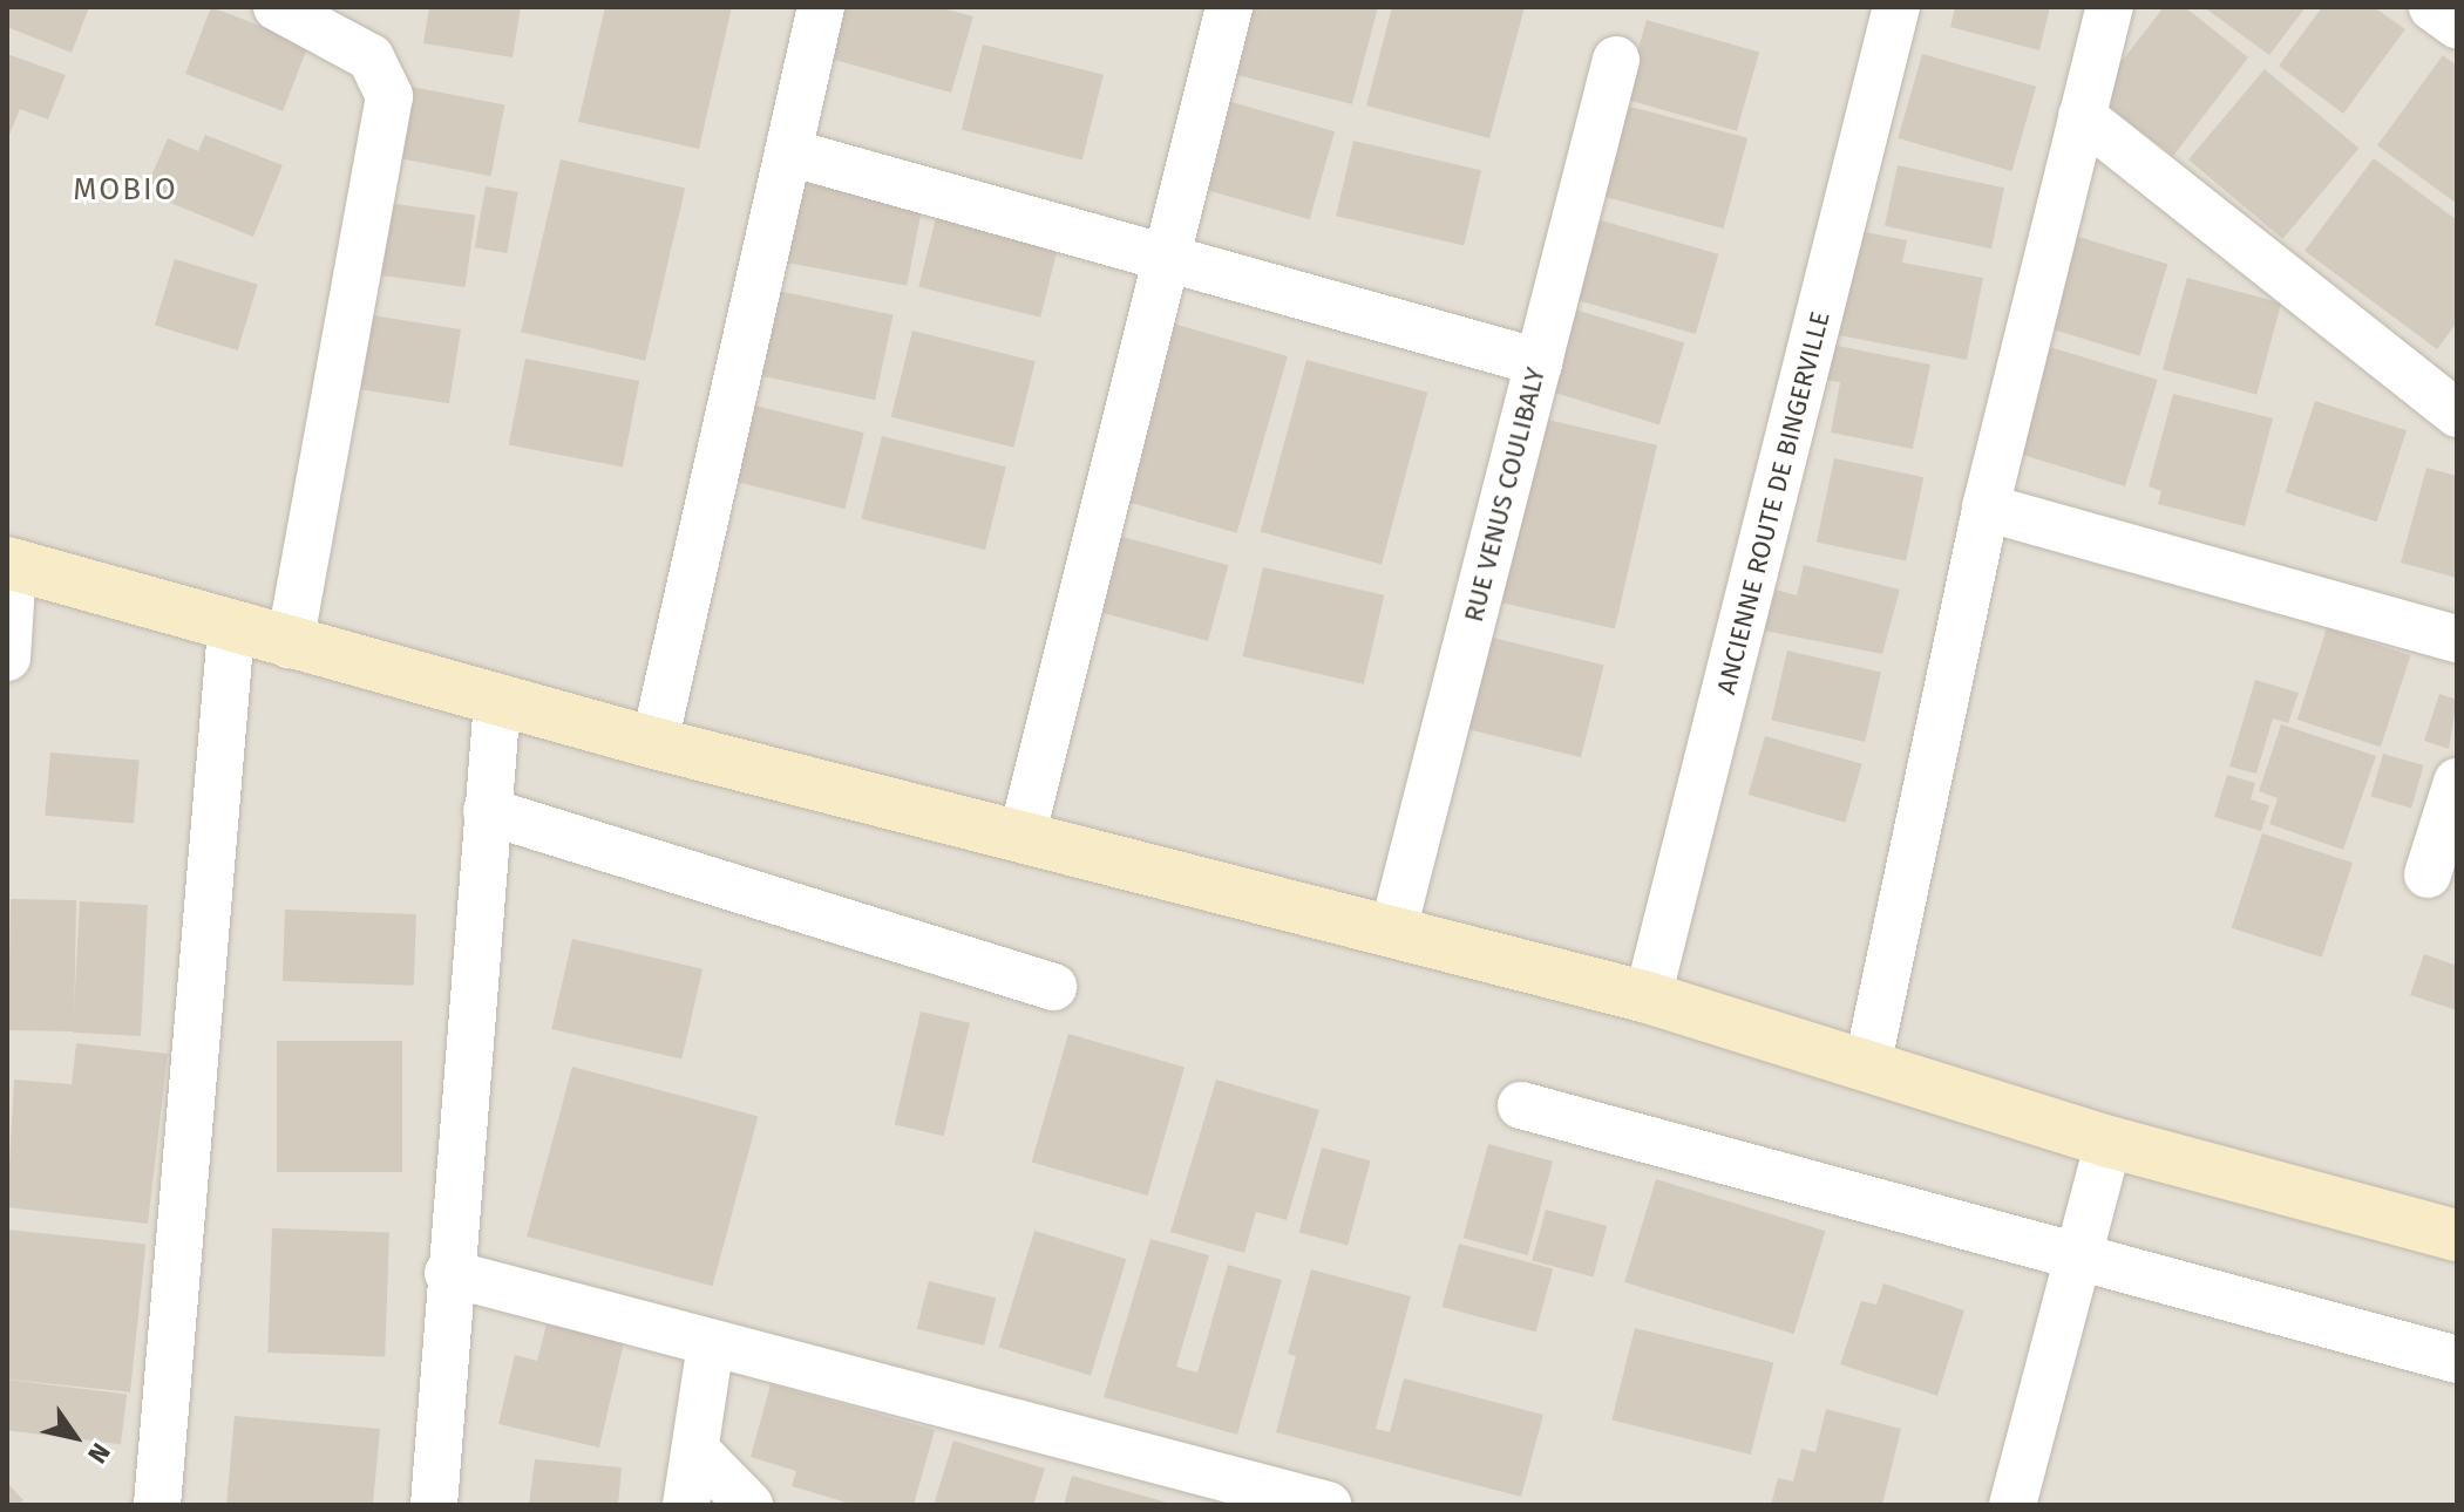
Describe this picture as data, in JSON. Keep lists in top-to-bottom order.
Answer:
{
  "streets": {
    "street": ["RUE VENUS COULIBALY", "ANCIENNE ROUTE DE BINGERVILLE"]
  },
  "districts": ["MOBIO"],
  "north": "bottom right"
}
